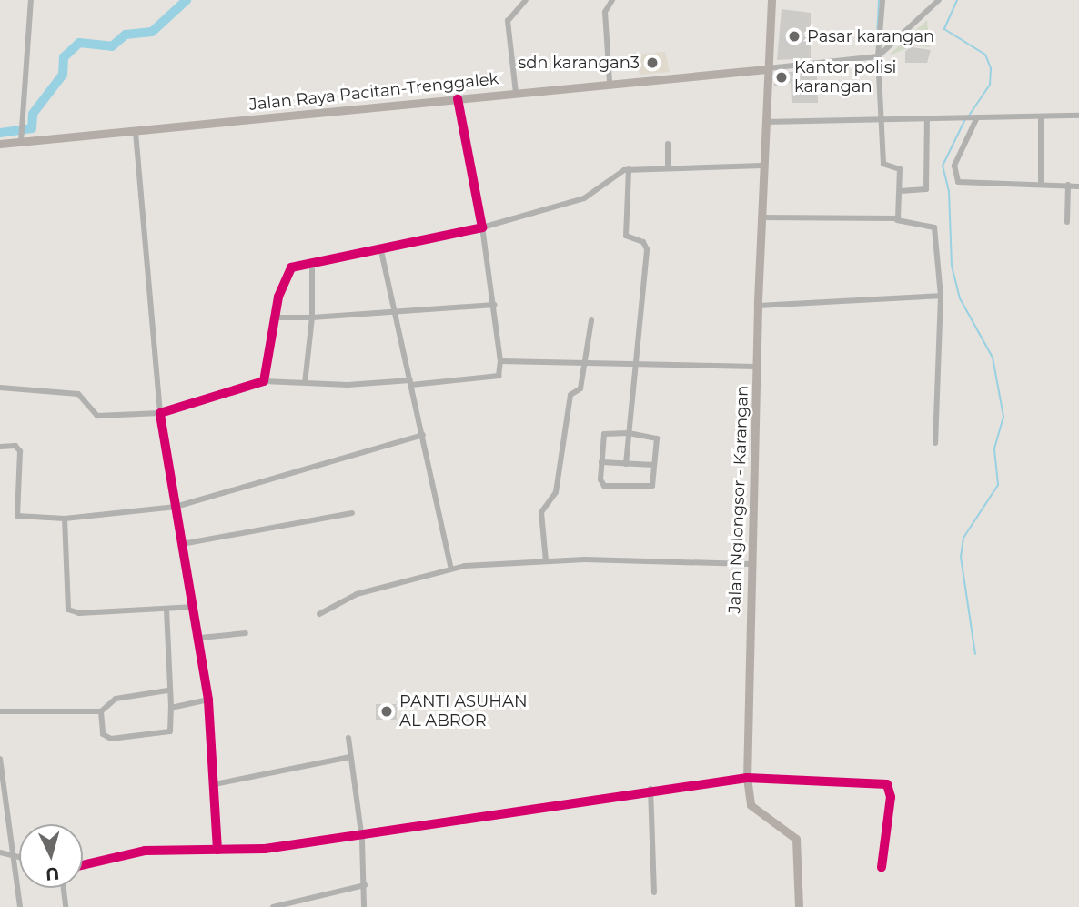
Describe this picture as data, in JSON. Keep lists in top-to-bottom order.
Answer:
{
  "streets": {
    "highway": ["Jalan Raya Pacitan-Trenggalek", "Jalan Nglongsor - Karangan"]
  },
  "crossings": [
    ["Jalan Raya Pacitan-Trenggalek", "Jalan Nglongsor - Karangan"]
  ],
  "places": [
    "Pasar karangan",
    "sdn karangan3",
    "Kantor polisi karangan",
    "PANTI ASUHAN AL ABROR"
  ],
  "north": "bottom"
}
